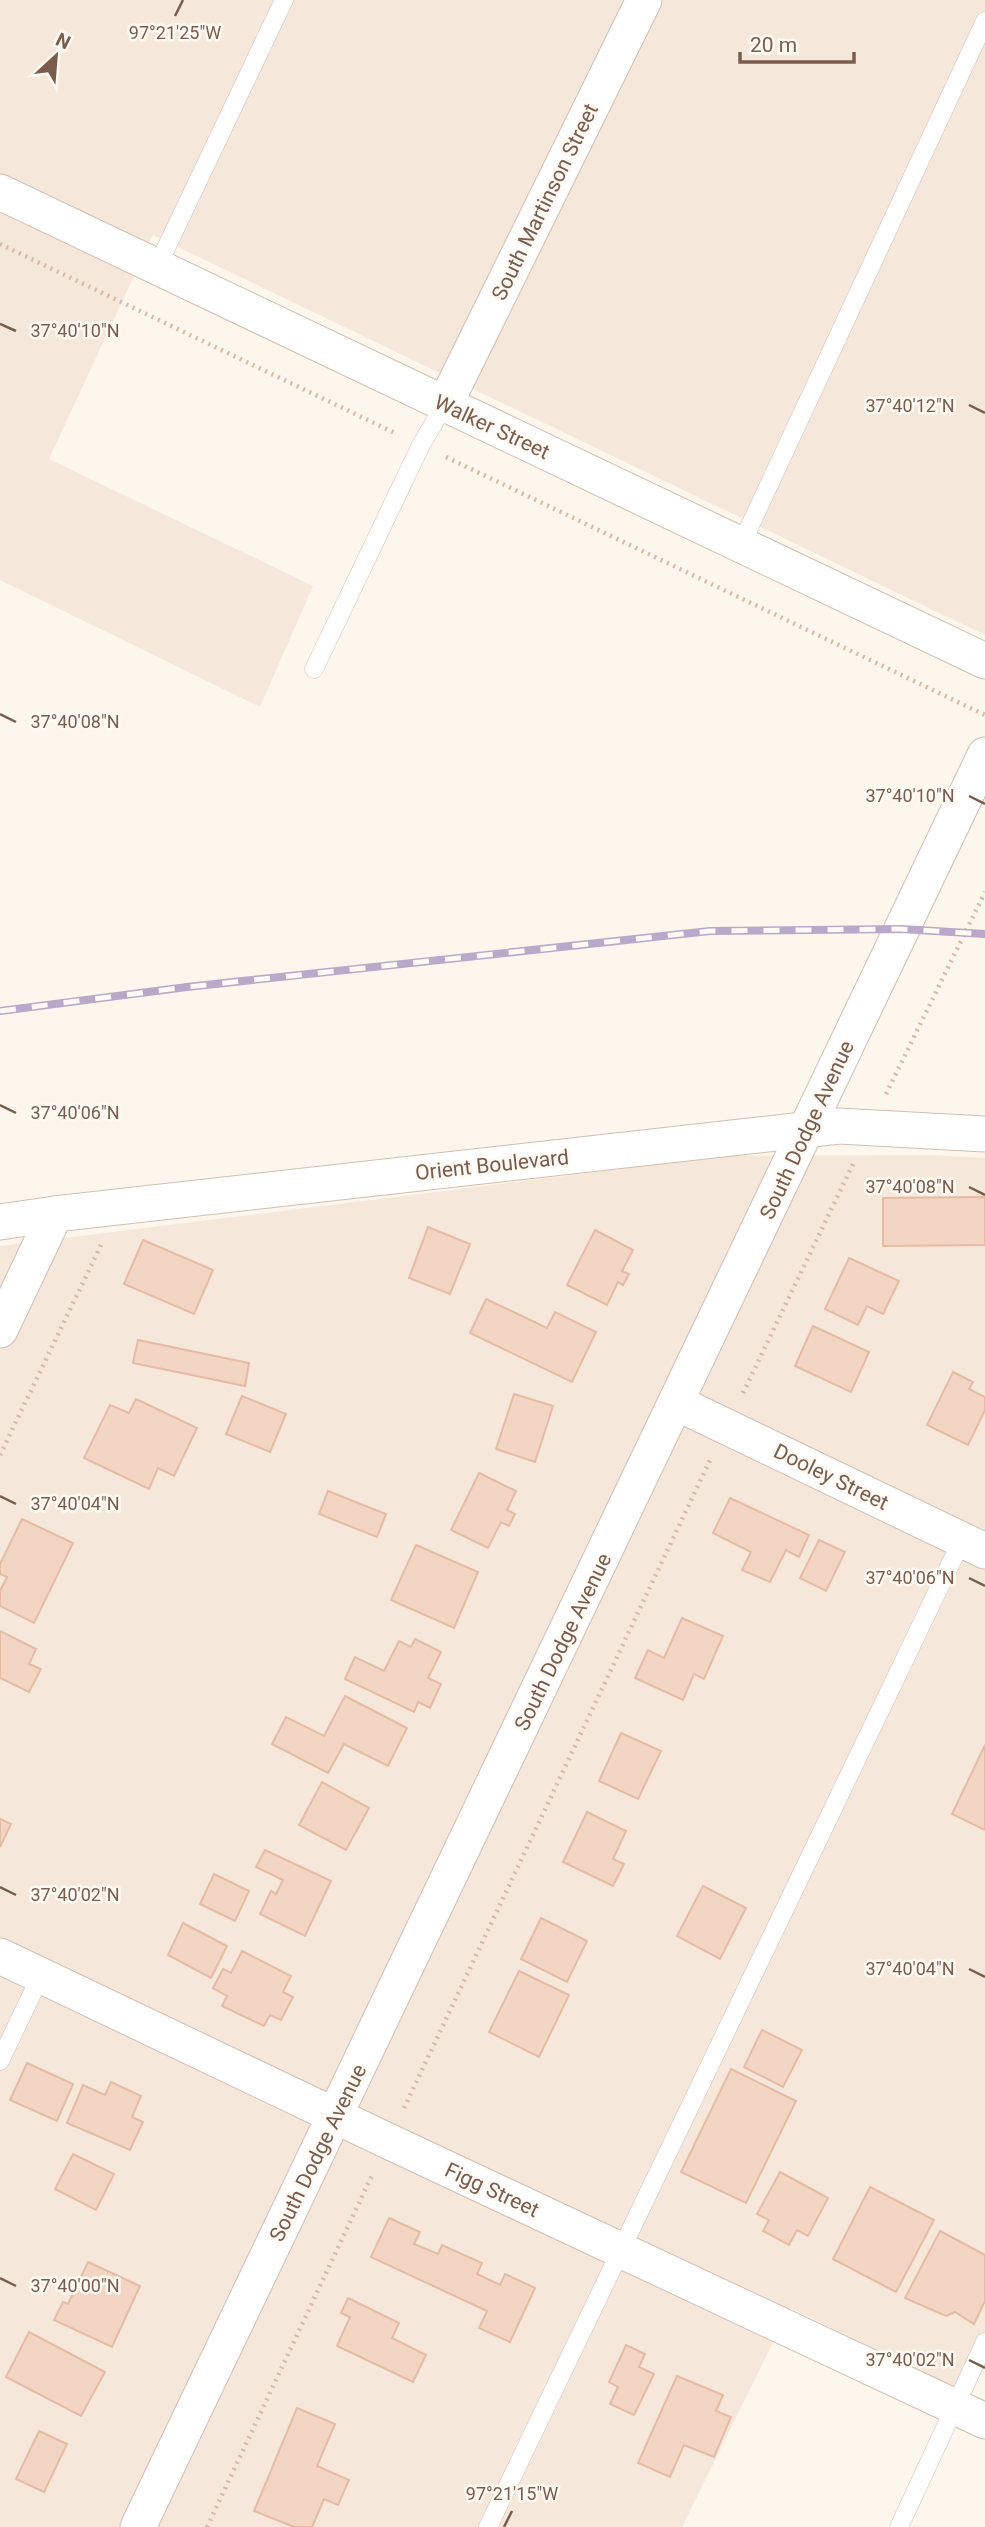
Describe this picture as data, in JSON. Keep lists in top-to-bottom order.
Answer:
{
  "streets": {
    "street": [
      "South Martinson Street",
      "Walker Street",
      "South Dodge Avenue",
      "Orient Boulevard",
      "Dooley Street",
      "Figg Street"
    ]
  },
  "crossings": [
    ["South Martinson Street", "Walker Street"],
    ["South Dodge Avenue", "Orient Boulevard"],
    ["South Dodge Avenue", "Dooley Street"],
    ["South Dodge Avenue", "Figg Street"]
  ],
  "scale_bar": "20 m",
  "north": "top right",
  "coordinates": [
    "97°21'25\"W",
    "37°40'10\"N",
    "37°40'12\"N",
    "37°40'08\"N",
    "37°40'06\"N",
    "37°40'04\"N",
    "37°40'02\"N",
    "37°40'00\"N",
    "97°21'15\"W"
  ]
}
